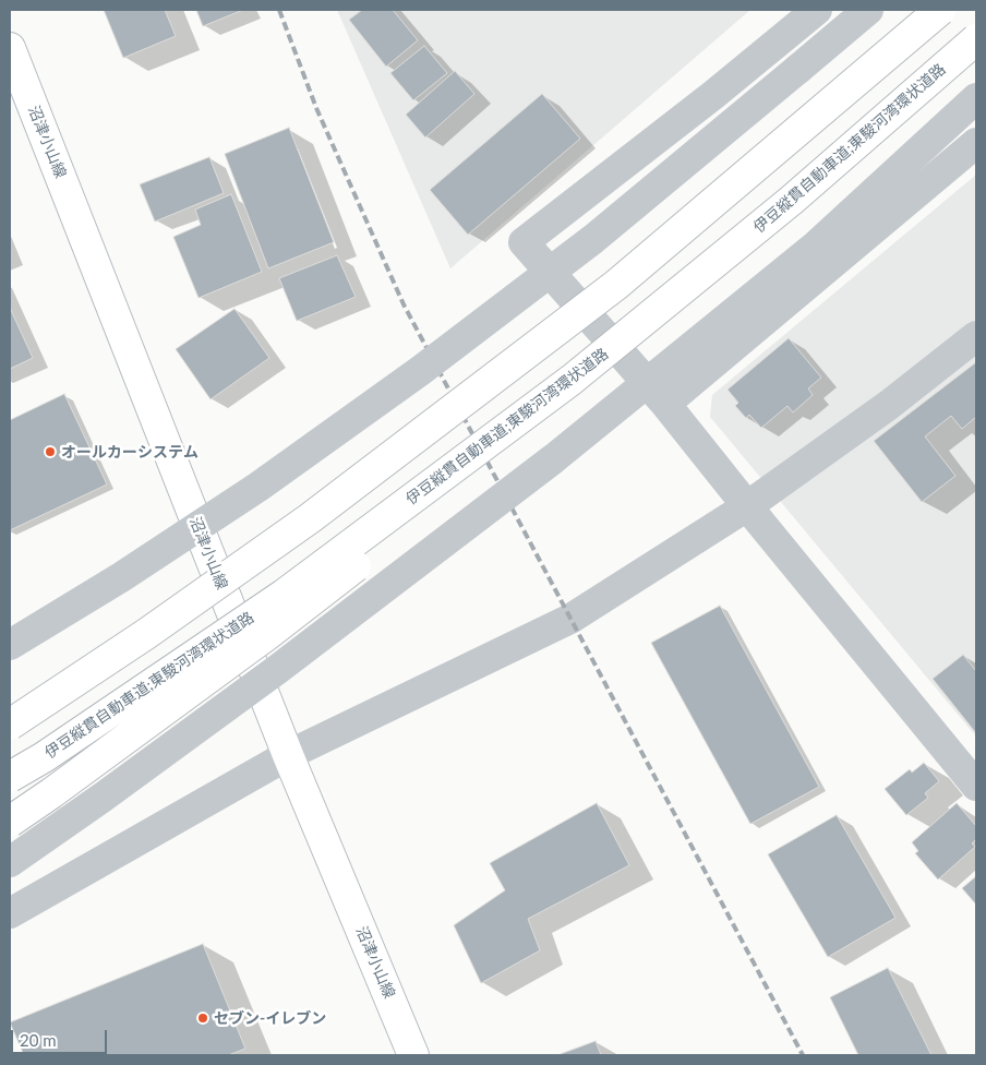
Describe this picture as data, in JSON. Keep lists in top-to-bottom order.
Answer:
{
  "streets": {
    "main road": ["沼津小山線", "伊豆縦貫自動車道;東駿河湾環状道路"]
  },
  "places": ["オールカーシステム", "セブン-イレブン"],
  "scale_bar": "20 m"
}
